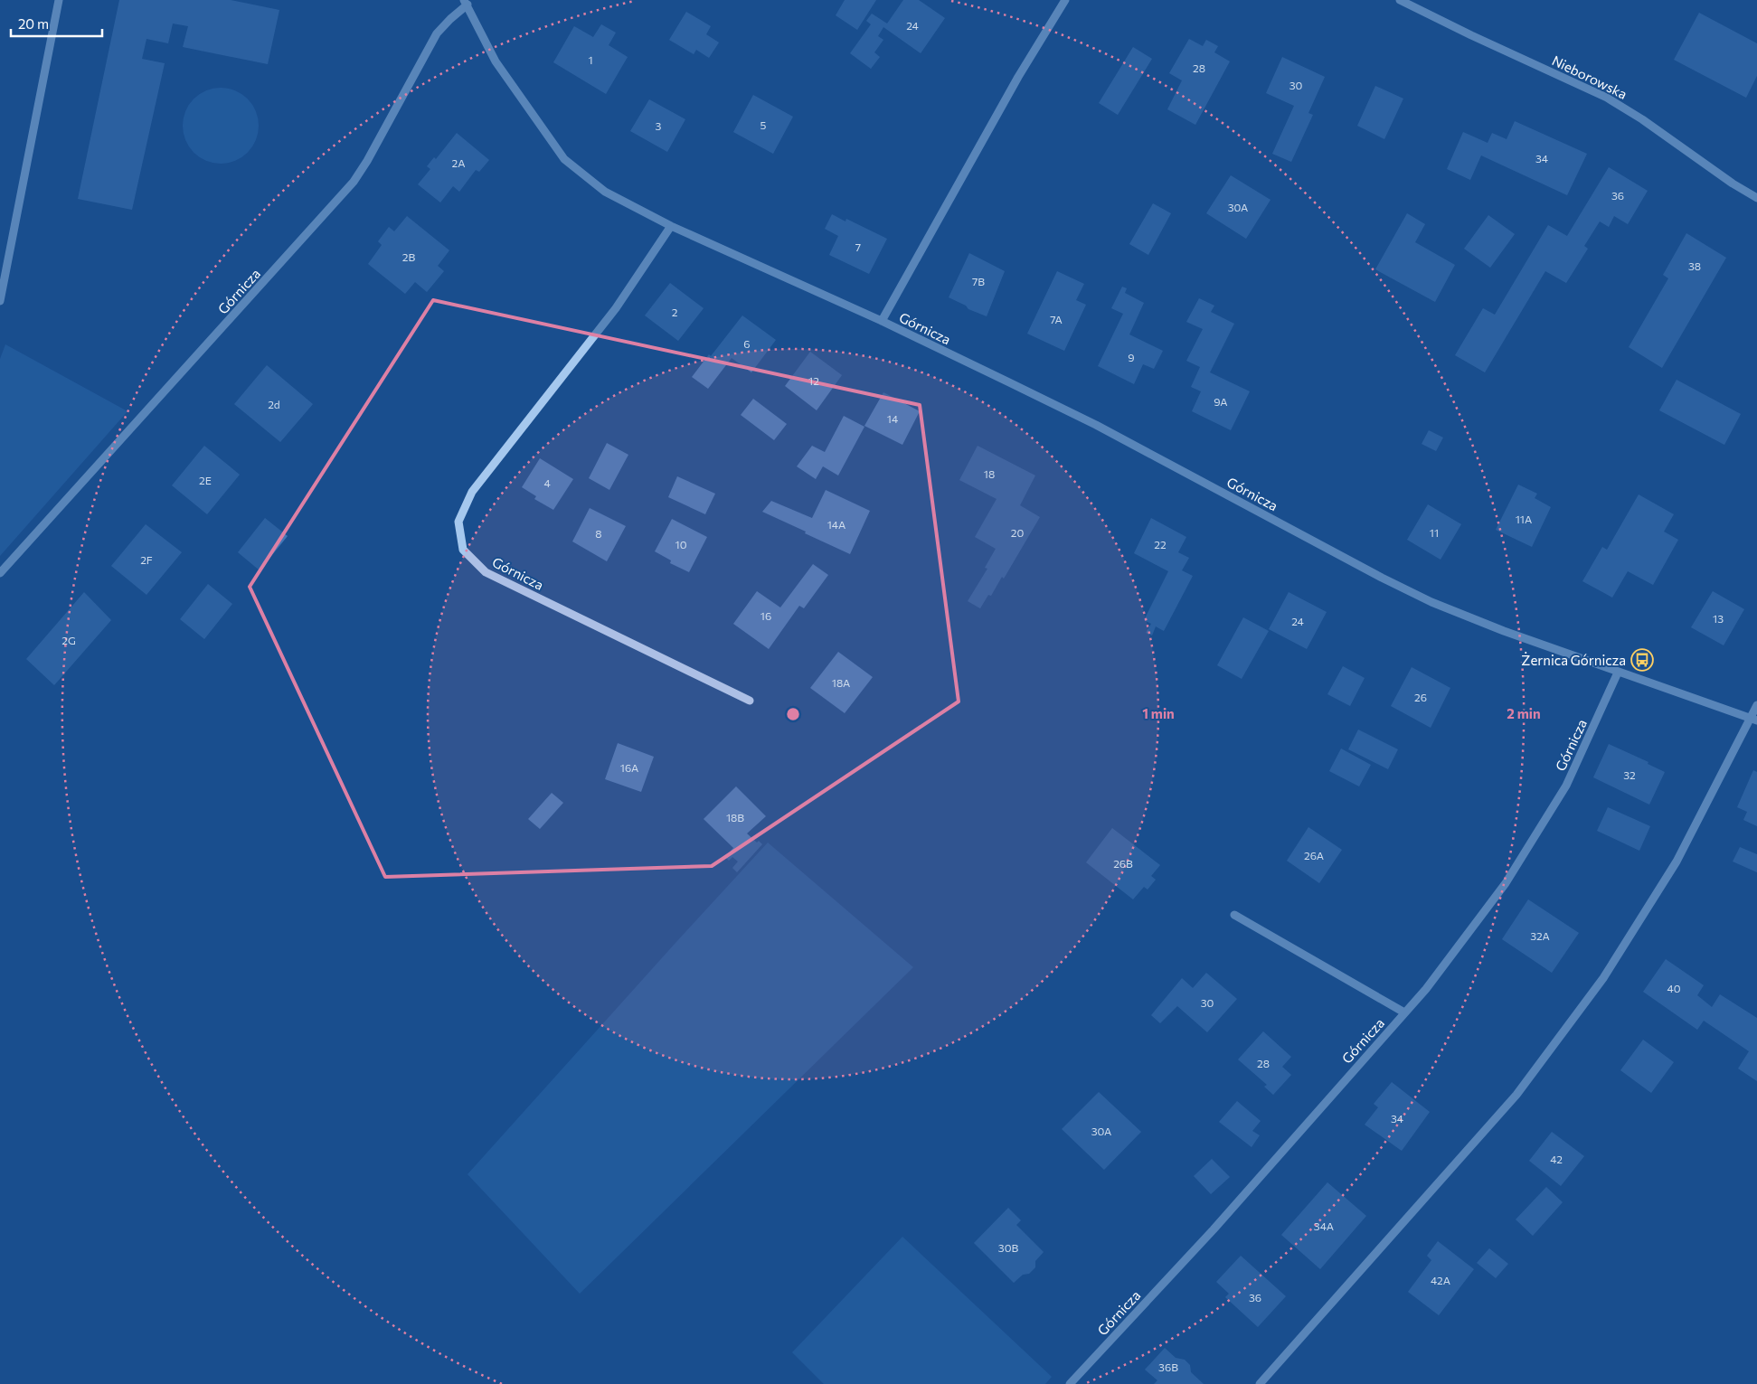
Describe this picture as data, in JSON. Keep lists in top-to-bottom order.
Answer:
{
  "streets": {
    "street": ["Nieborowska", "Górnicza"]
  },
  "places": {
    "bus stop": ["Żernica Górnicza"]
  },
  "house_numbers": [
    "24",
    "1",
    "28",
    "30",
    "5",
    "3",
    "34",
    "2A",
    "36",
    "30A",
    "7",
    "2B",
    "38",
    "7B",
    "2",
    "7A",
    "6",
    "9",
    "12",
    "9A",
    "2d",
    "14",
    "18",
    "2E",
    "4",
    "11A",
    "14A",
    "20",
    "11",
    "8",
    "10",
    "22",
    "2F",
    "16",
    "13",
    "24",
    "2G",
    "18A",
    "26",
    "16A",
    "32",
    "18B",
    "26A",
    "26B",
    "32A",
    "40",
    "30",
    "28",
    "34",
    "30A",
    "42",
    "34A",
    "30B",
    "42A",
    "36",
    "36B"
  ],
  "scale_bar": "20 m",
  "rings": ["1 min", "2 min"]
}
